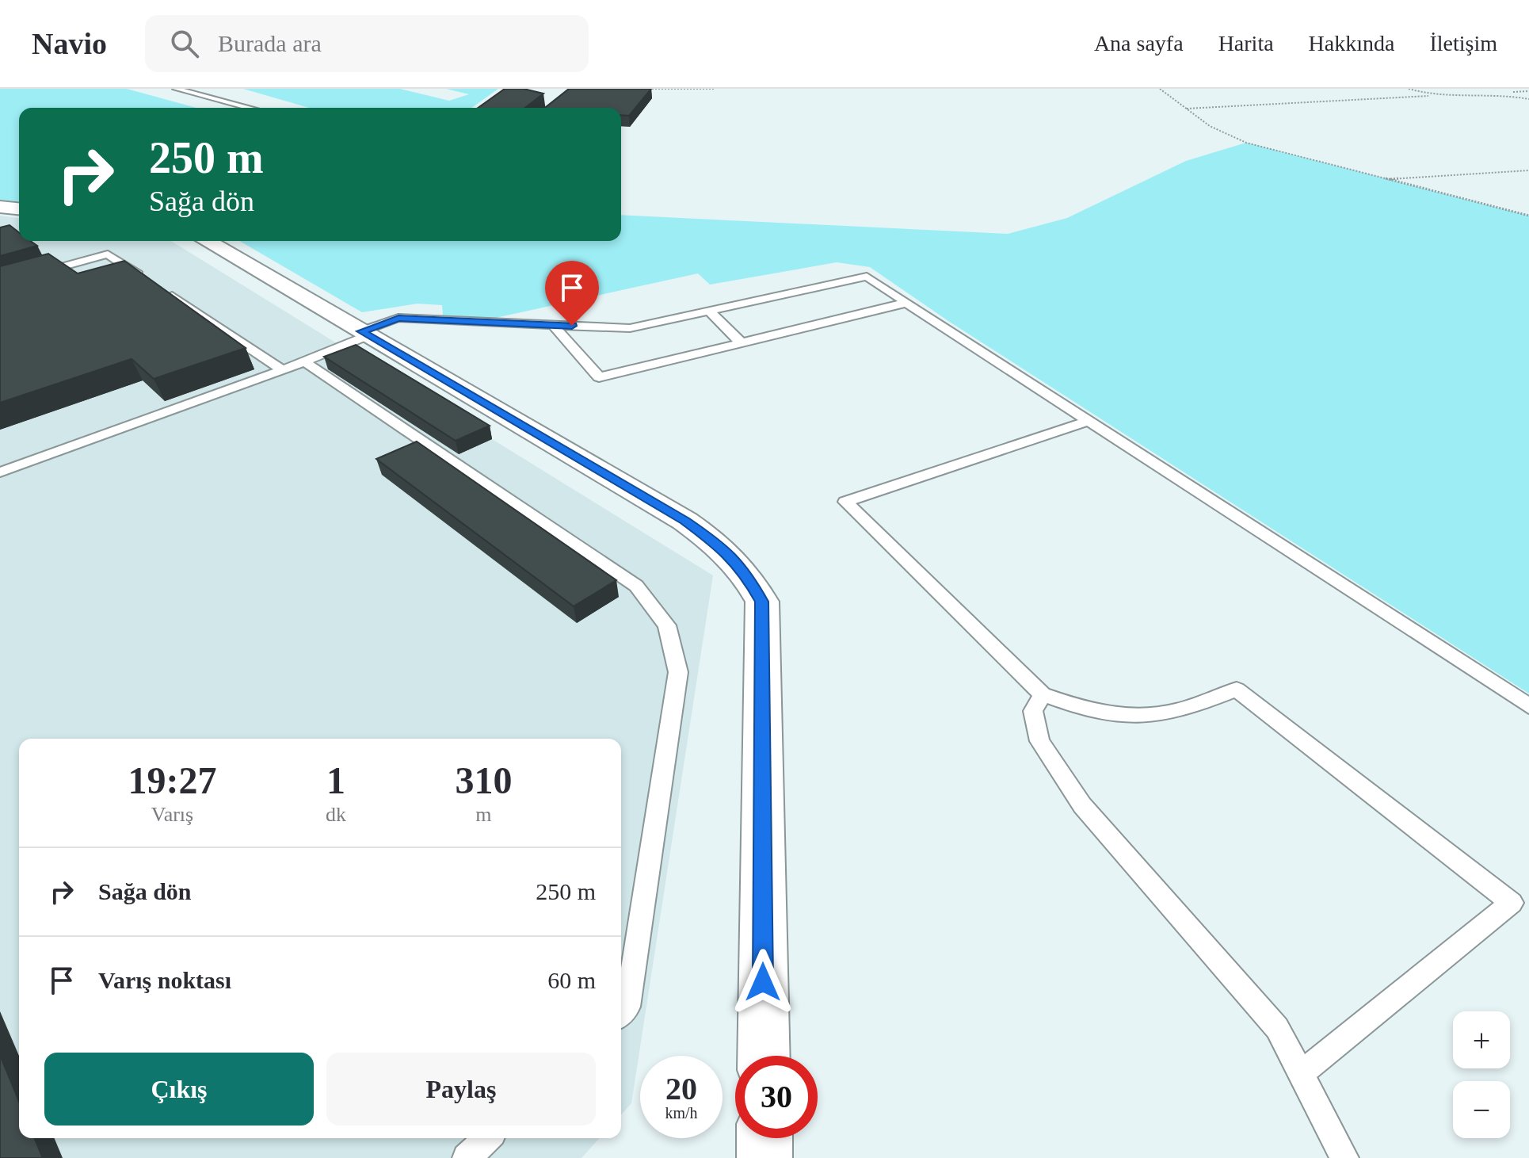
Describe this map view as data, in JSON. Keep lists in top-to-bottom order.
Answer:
{
  "page": {
    "header": "Navio",
    "search": "Burada ara",
    "nav": [
      "Ana sayfa",
      "Harita",
      "Hakkında",
      "İletişim"
    ],
    "turn": ["250 m", "Sağa dön"],
    "eta": [
      "19:27",
      "Varış",
      "1",
      "dk",
      "310",
      "m"
    ],
    "list": [
      {
        "name": "Sağa dön",
        "value": "250 m"
      },
      {
        "name": "Varış noktası",
        "value": "60 m"
      }
    ],
    "map_buttons": ["+", "−"],
    "buttons": ["Çıkış", "Paylaş"],
    "speed": "20 km/h",
    "limit": "30"
  }
}
